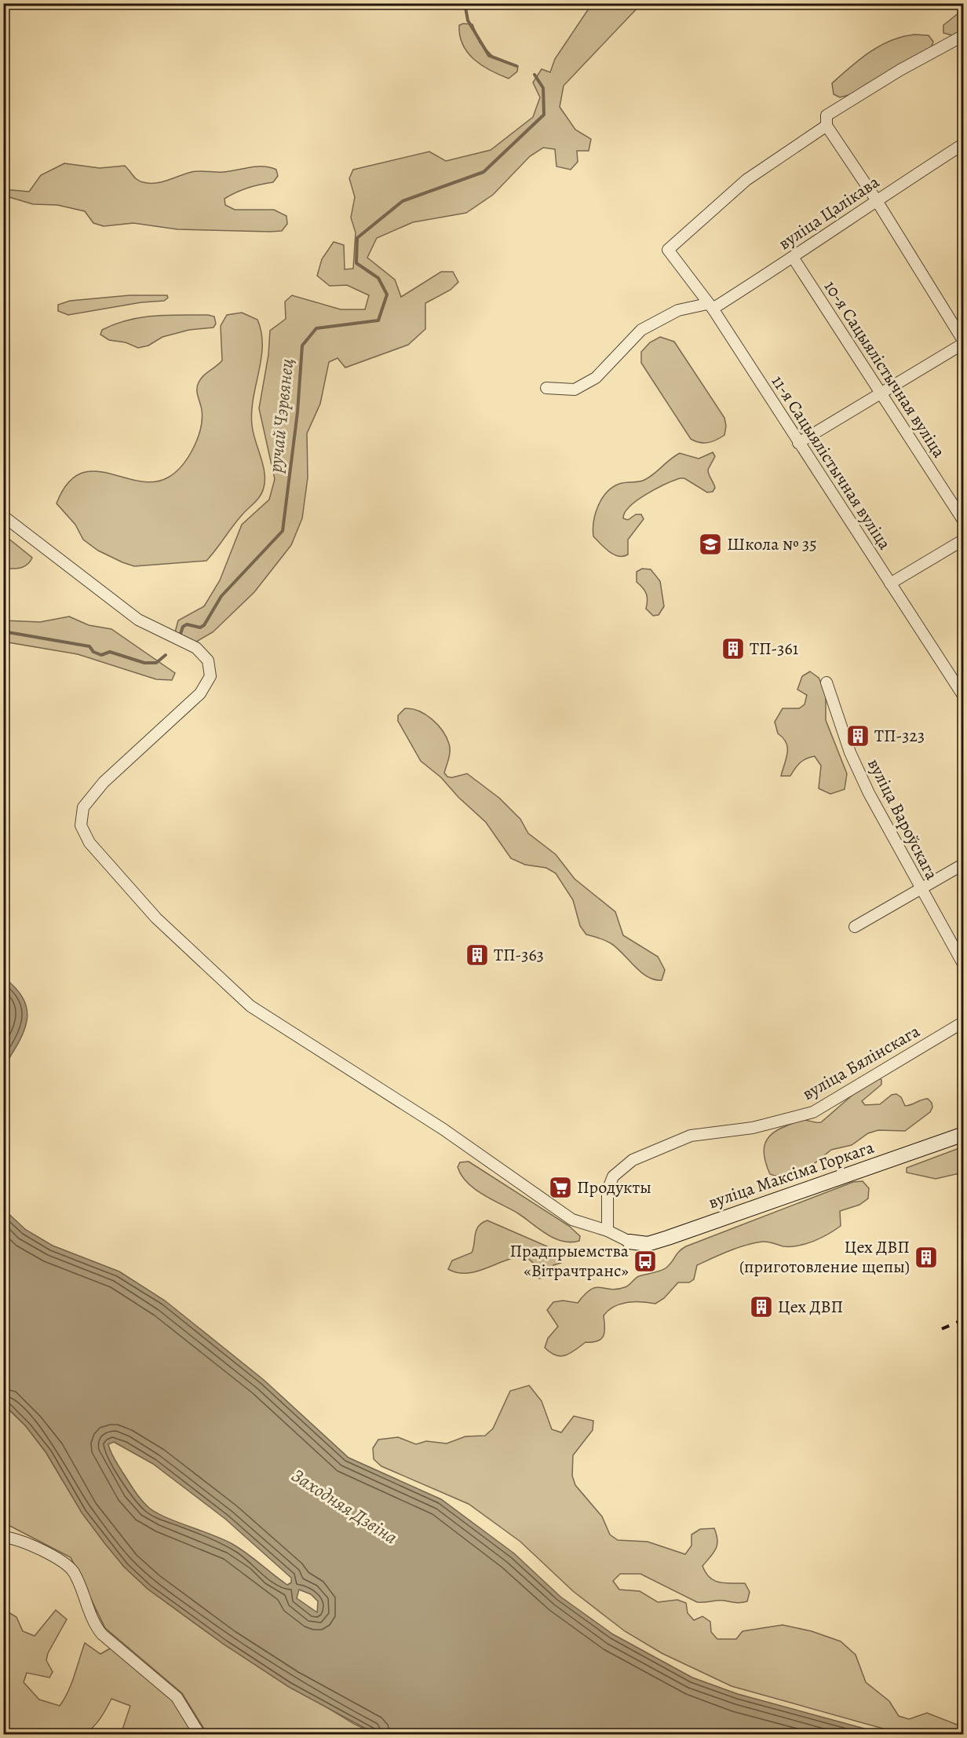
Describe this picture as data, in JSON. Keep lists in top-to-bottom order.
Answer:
{
  "streets": {
    "main road": ["вуліца Максіма Горкага"],
    "street": [
      "вуліца Цалікава",
      "10-я Сацыялістычная вуліца",
      "11-я Сацыялістычная вуліца",
      "вуліца Вароўскага",
      "вуліца Бялінскага"
    ]
  },
  "crossings": [
    ["вуліца Цалікава", "10-я Сацыялістычная вуліца"],
    ["вуліца Цалікава", "11-я Сацыялістычная вуліца"]
  ],
  "water": ["ручай Чэрвянец", "Заходняя Дзвіна"],
  "places": {
    "school or university": ["Школа № 35"],
    "building": [
      "ТП-361",
      "ТП-323",
      "ТП-363",
      "Цех ДВП (приготовление щепы)",
      "Цех ДВП"
    ],
    "supermarket": ["Продукты"],
    "bus stop": ["Прадпрыемства «Вітрачтранс»"]
  }
}
